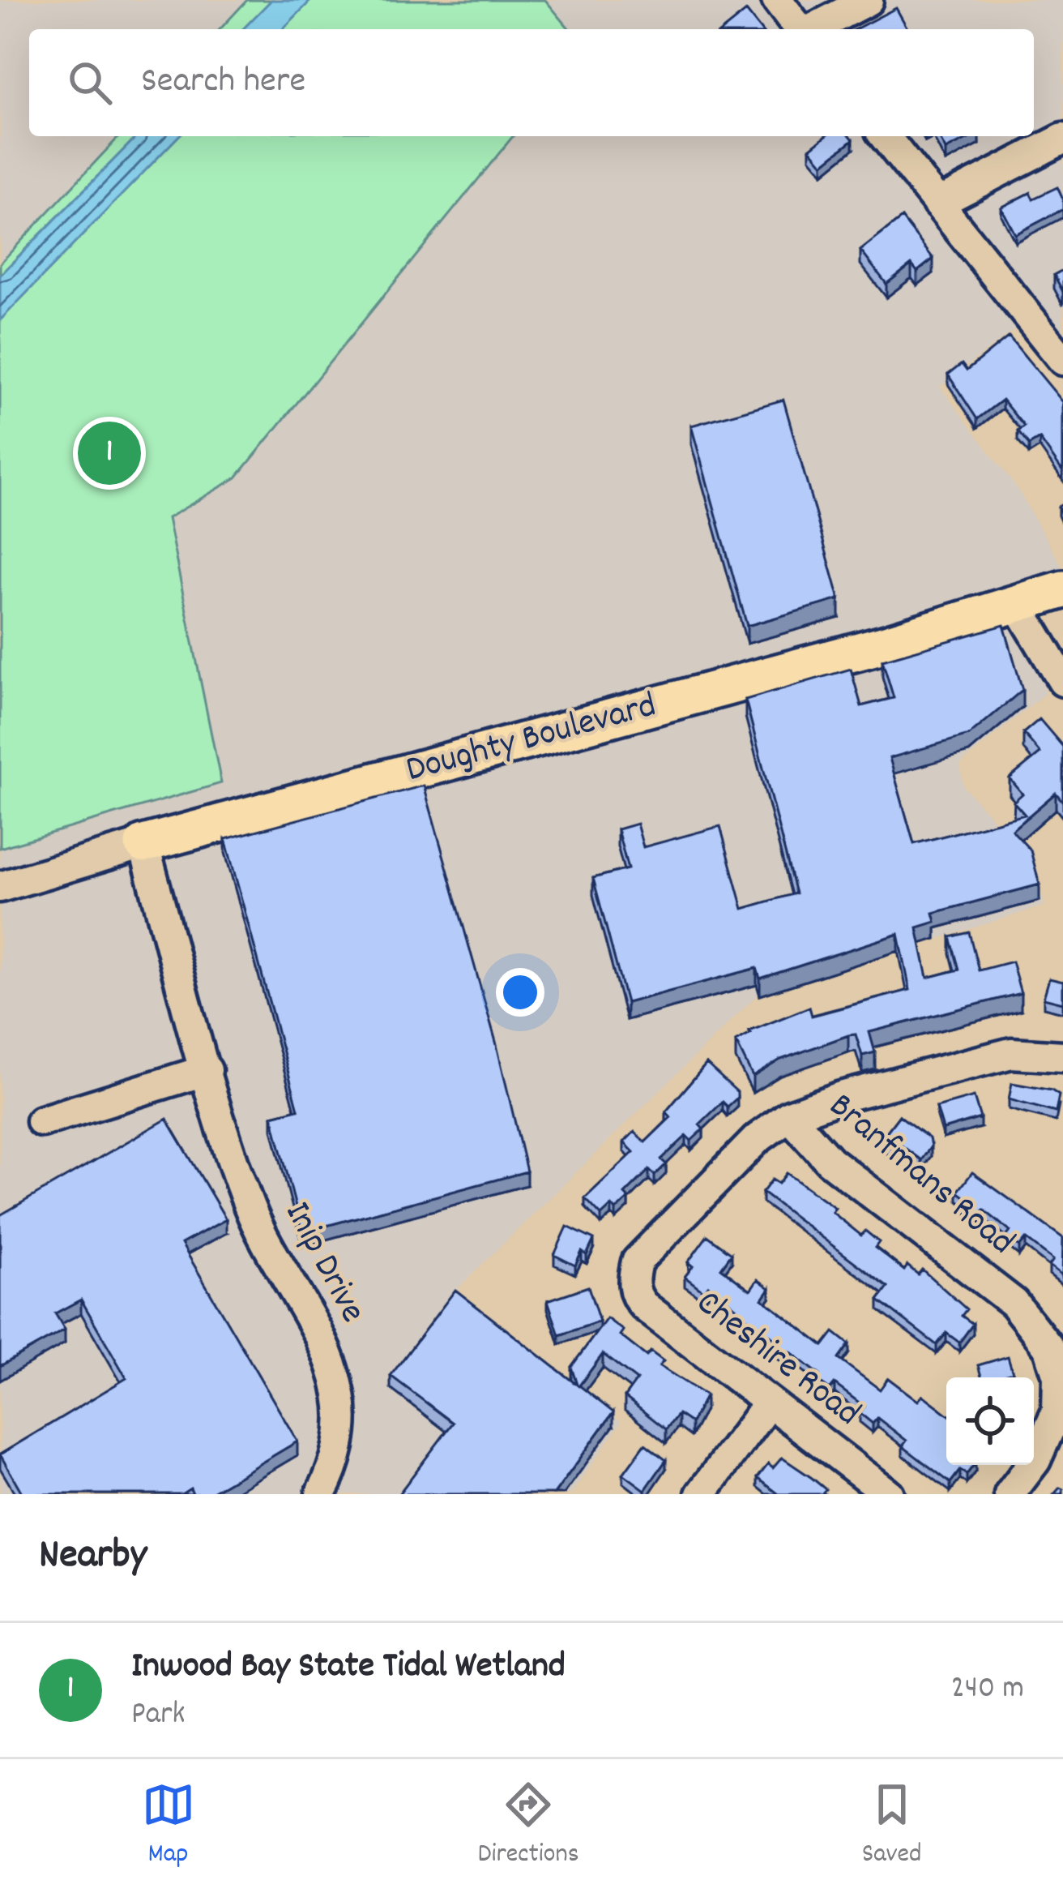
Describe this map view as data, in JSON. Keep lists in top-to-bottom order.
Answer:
{
  "streets": {
    "main road": ["Doughty Boulevard"],
    "street": ["Branfmans Road", "Inip Drive", "Cheshire Road"]
  },
  "crossings": [
    ["Doughty Boulevard", "Inip Drive"],
    ["Branfmans Road", "Cheshire Road"]
  ],
  "page": {
    "search": "Search here",
    "pins": "1",
    "heading": "Nearby",
    "list": [
      {
        "mark": "1",
        "name": "Inwood Bay State Tidal Wetland",
        "note": "Park",
        "value": "240 m"
      }
    ],
    "nav": ["Map", "Directions", "Saved"]
  }
}
